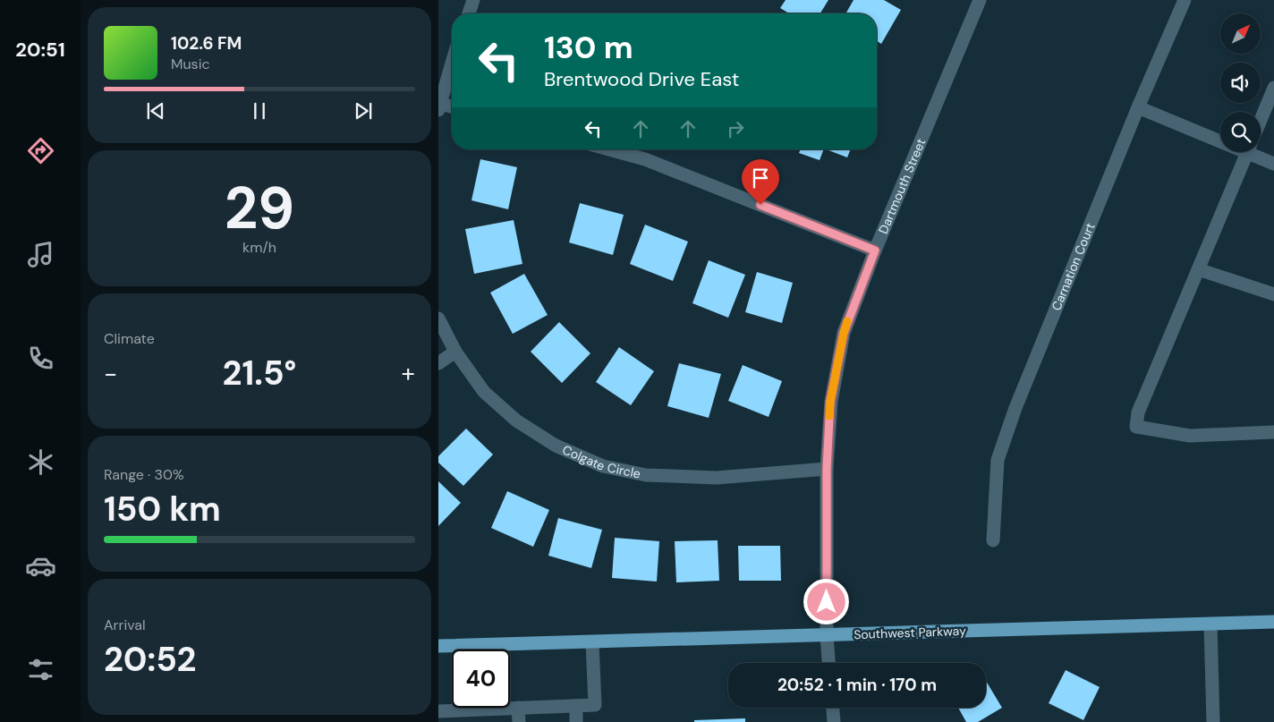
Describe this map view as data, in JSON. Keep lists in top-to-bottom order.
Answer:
{
  "streets": {
    "main road": ["Southwest Parkway"],
    "street": ["Dartmouth Street", "Carnation Court", "Colgate Circle"]
  },
  "crossings": [
    ["Dartmouth Street", "Colgate Circle"],
    ["Dartmouth Street", "Southwest Parkway"]
  ],
  "north": "top right",
  "page": {
    "tabs": "20:51",
    "turn": ["130 m", "Brentwood Drive East"],
    "song": ["102.6 FM", "Music"],
    "tile": [
      ["29", "km/h"],
      "Climate",
      ["Range · 30%", "150 km"],
      ["Arrival", "20:52"]
    ],
    "heat": ["−", "21.5°", "+"],
    "limit": "40",
    "trip": "20:52 · 1 min · 170 m"
  }
}
